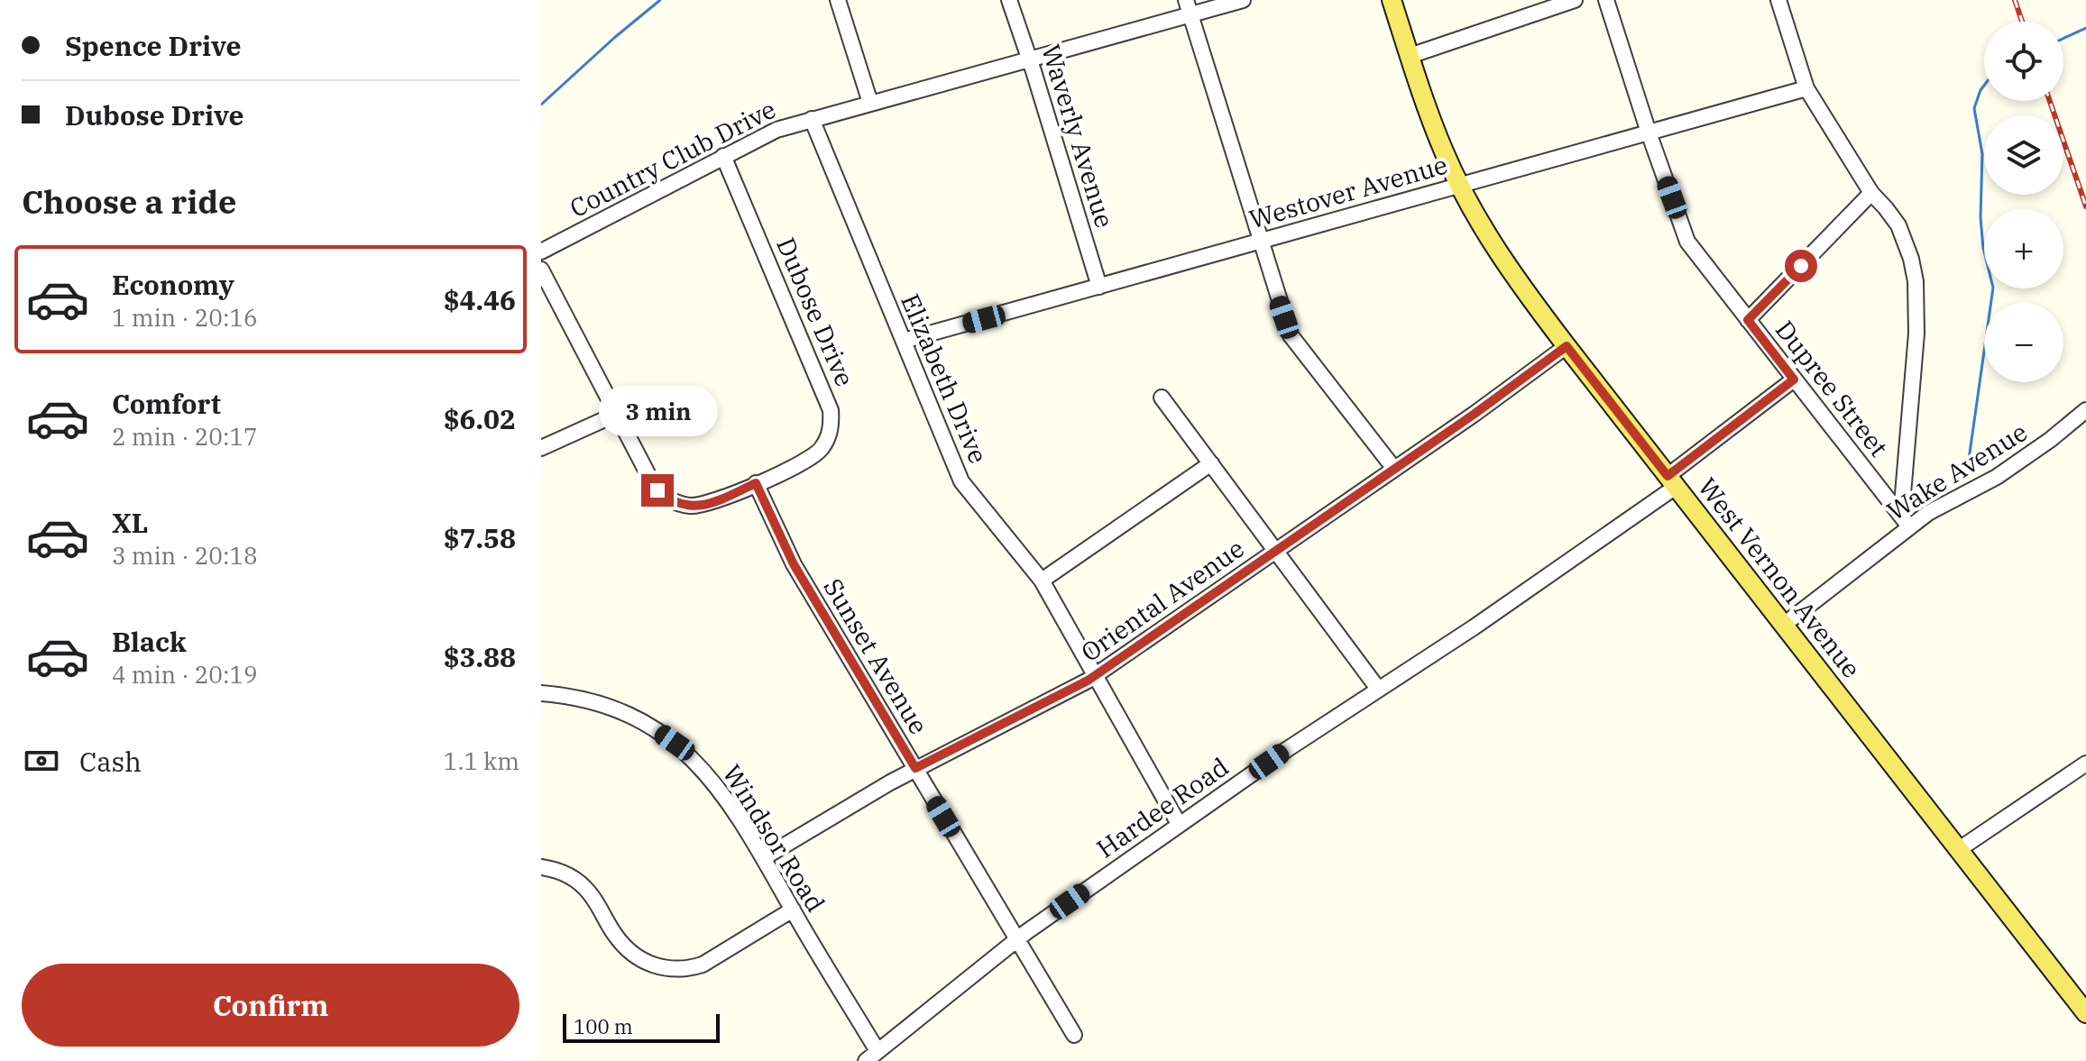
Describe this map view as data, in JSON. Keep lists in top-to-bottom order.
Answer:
{
  "streets": {
    "main road": ["West Vernon Avenue"],
    "street": [
      "Waverly Avenue",
      "Country Club Drive",
      "Westover Avenue",
      "Dubose Drive",
      "Elizabeth Drive",
      "Dupree Street",
      "Wake Avenue",
      "Oriental Avenue",
      "Sunset Avenue",
      "Hardee Road",
      "Windsor Road"
    ]
  },
  "crossings": [
    ["Waverly Avenue", "Country Club Drive"],
    ["Waverly Avenue", "Westover Avenue"],
    ["Country Club Drive", "Dubose Drive"],
    ["Country Club Drive", "Elizabeth Drive"],
    ["Westover Avenue", "Elizabeth Drive"],
    ["Westover Avenue", "Dupree Street"],
    ["Westover Avenue", "West Vernon Avenue"],
    ["Dubose Drive", "Sunset Avenue"],
    ["Elizabeth Drive", "Oriental Avenue"],
    ["Elizabeth Drive", "Hardee Road"],
    ["Dupree Street", "Wake Avenue"],
    ["Dupree Street", "Hardee Road"],
    ["Wake Avenue", "West Vernon Avenue"],
    ["West Vernon Avenue", "Oriental Avenue"],
    ["West Vernon Avenue", "Hardee Road"],
    ["Oriental Avenue", "Sunset Avenue"],
    ["Oriental Avenue", "Windsor Road"],
    ["Sunset Avenue", "Hardee Road"],
    ["Hardee Road", "Windsor Road"]
  ],
  "scale_bar": "100 m",
  "page": {
    "banner": ["Spence Drive", "Dubose Drive"],
    "map_buttons": ["+", "−"],
    "heading": "Choose a ride",
    "list": [
      {
        "name": "Economy",
        "note": "1 min · 20:16",
        "value": "$4.46"
      },
      {
        "name": "Comfort",
        "note": "2 min · 20:17",
        "value": "$6.02"
      },
      {
        "name": "XL",
        "note": "3 min · 20:18",
        "value": "$7.58"
      },
      {
        "name": "Black",
        "note": "4 min · 20:19",
        "value": "$3.88"
      }
    ],
    "bubble": "3 min",
    "pay": ["Cash", "1.1 km"],
    "buttons": "Confirm",
    "scale": "100 m"
  }
}
